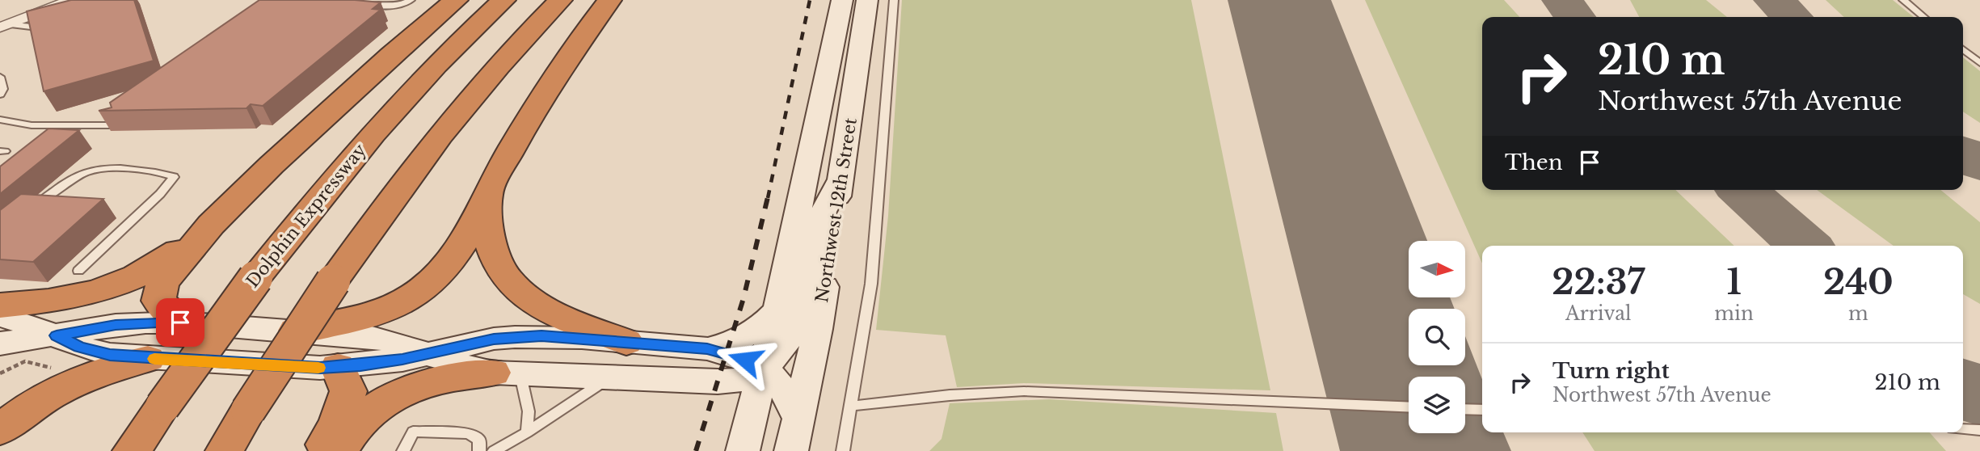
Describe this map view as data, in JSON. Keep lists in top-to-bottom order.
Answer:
{
  "streets": {
    "highway": ["Dolphin Expressway"],
    "main road": ["Northwest 12th Street"]
  },
  "north": "right",
  "page": {
    "turn": ["210 m", "Northwest 57th Avenue"],
    "then": "Then",
    "eta": [
      "22:37",
      "Arrival",
      "1",
      "min",
      "240",
      "m"
    ],
    "list": [
      {
        "name": "Turn right",
        "note": "Northwest 57th Avenue",
        "value": "210 m"
      }
    ]
  }
}
